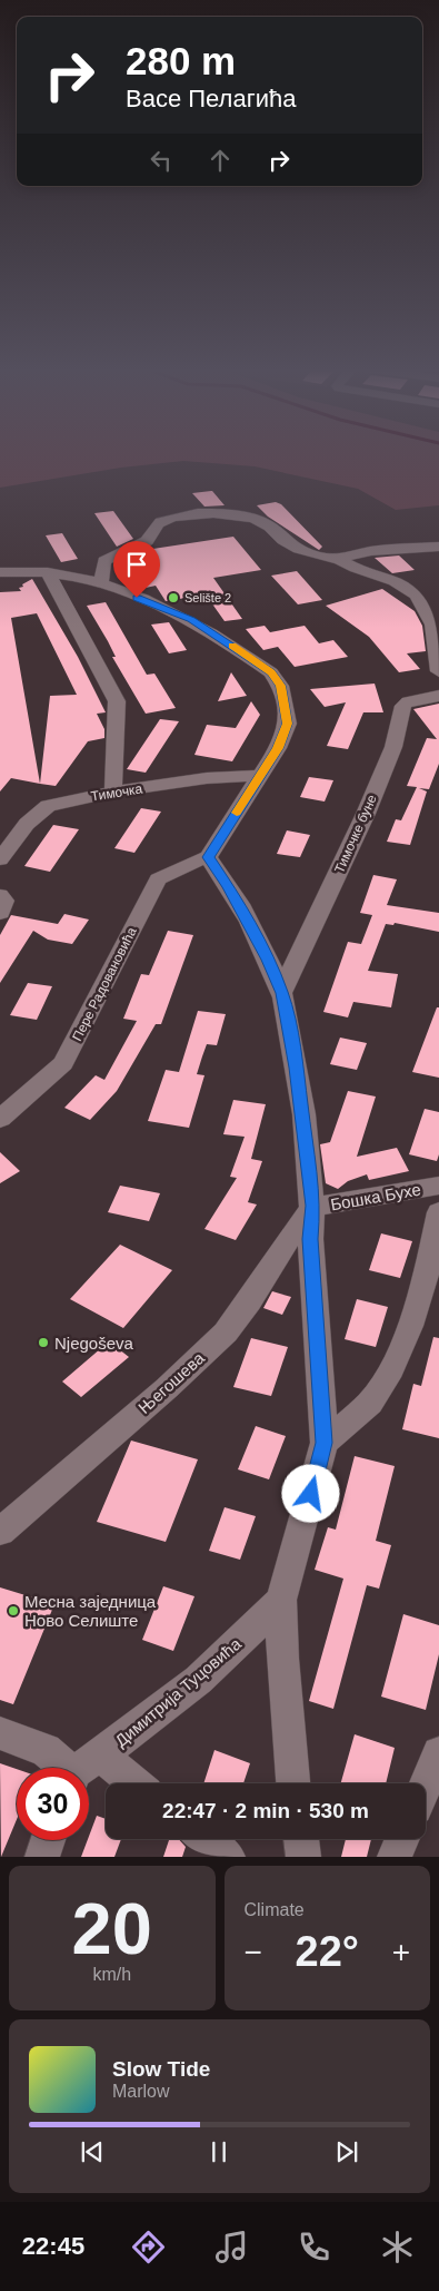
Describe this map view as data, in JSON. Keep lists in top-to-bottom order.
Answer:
{
  "streets": {
    "street": [
      "Тимочка",
      "Тимочке буне",
      "Пере Радовановића",
      "Бошка Бухе",
      "Његошева",
      "Димитрија Туцовића"
    ]
  },
  "crossings": [
    ["Бошка Бухе", "Његошева"]
  ],
  "places": ["Selište 2", "Njegoševa", "Месна заједница Ново Селиште"],
  "page": {
    "turn": ["280 m", "Васе Пелагића"],
    "limit": "30",
    "trip": "22:47 · 2 min · 530 m",
    "tile": [
      ["20", "km/h"],
      "Climate"
    ],
    "heat": ["−", "22°", "+"],
    "song": ["Slow Tide", "Marlow"],
    "tabs": "22:45"
  }
}
